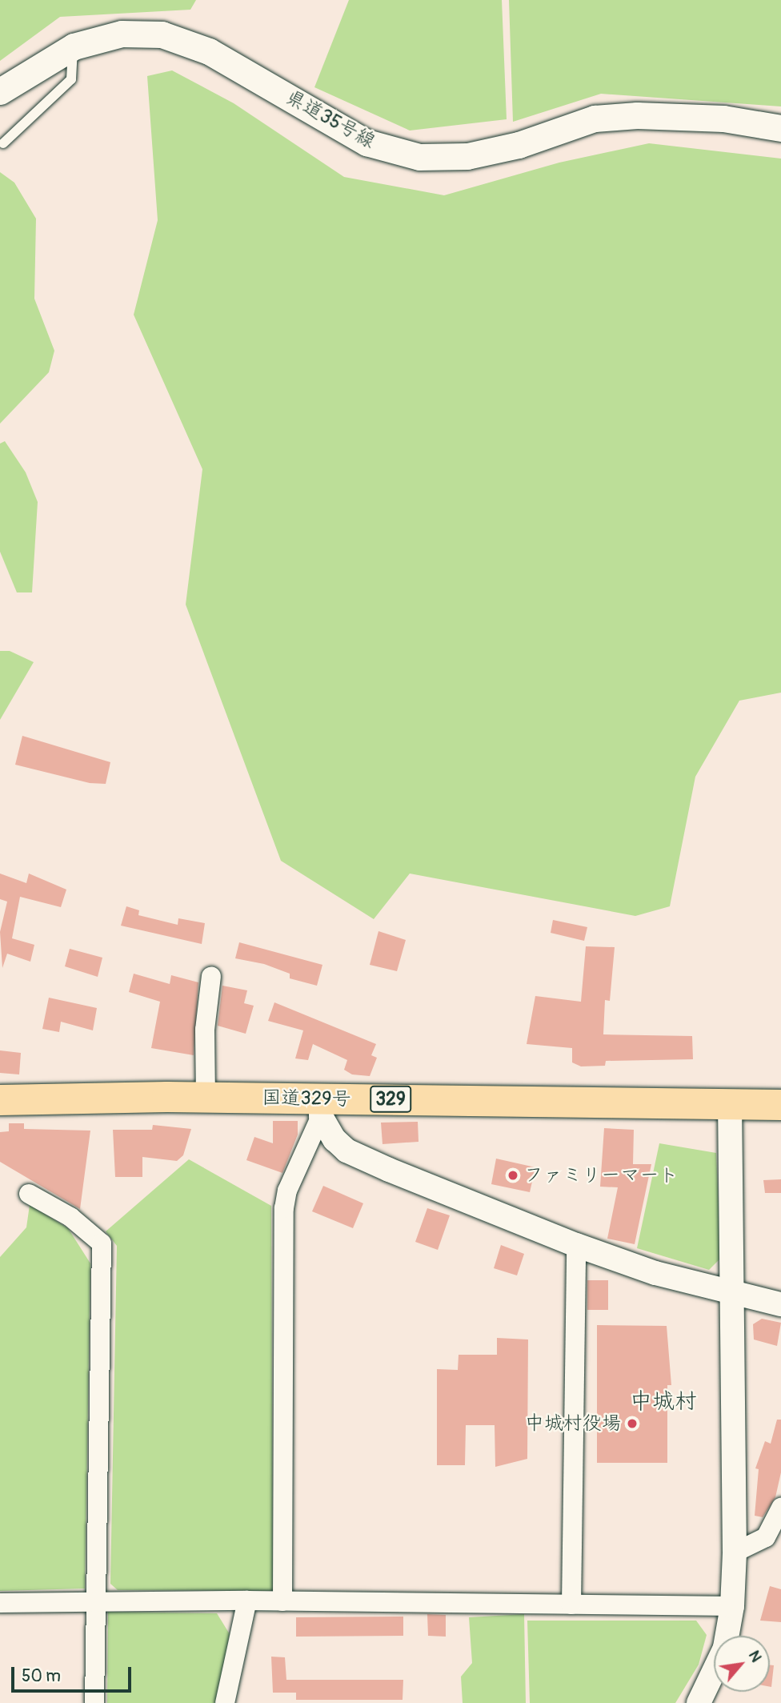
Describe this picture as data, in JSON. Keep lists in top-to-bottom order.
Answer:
{
  "streets": {
    "highway": ["国道329号", "329"],
    "main road": ["県道35号線"]
  },
  "districts": ["中城村"],
  "places": ["ファミリーマート", "中城村役場"],
  "scale_bar": "50 m",
  "north": "top right"
}
